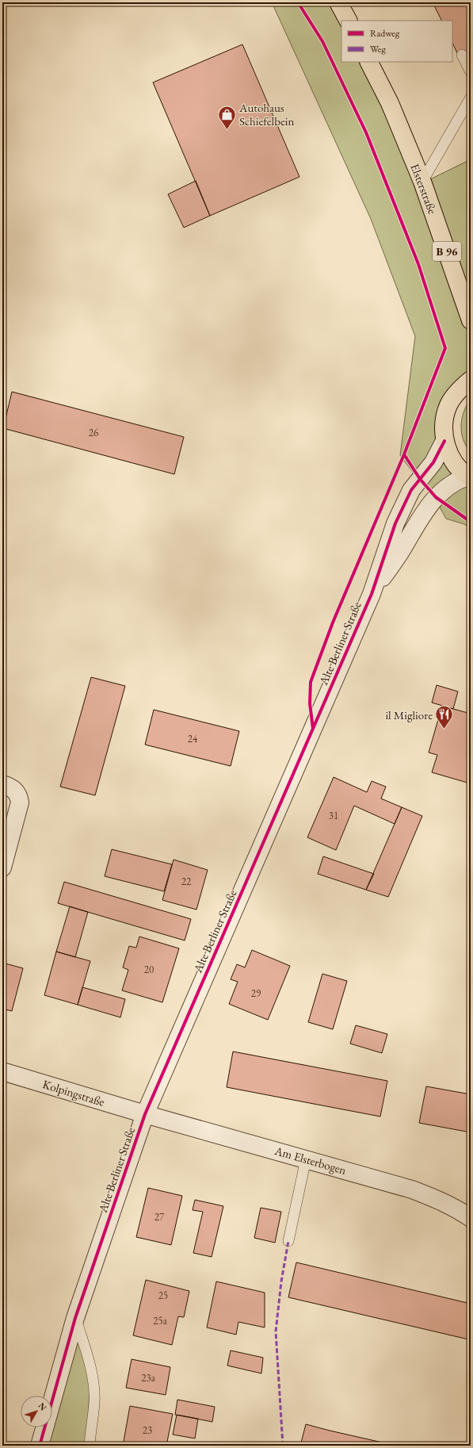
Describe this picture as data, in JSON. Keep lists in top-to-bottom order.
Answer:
{
  "streets": {
    "main road": ["Elsterstraße", "B 96"],
    "street": ["Alte Berliner Straße", "Kolpingstraße", "Am Elsterbogen"]
  },
  "crossings": [
    ["Alte Berliner Straße", "Kolpingstraße"],
    ["Alte Berliner Straße", "Am Elsterbogen"],
    ["Kolpingstraße", "Am Elsterbogen"]
  ],
  "places": {
    "shop": ["Autohaus Schiefelbein"],
    "restaurant": ["il Migliore"]
  },
  "house_numbers": [
    "26",
    "24",
    "31",
    "22",
    "20",
    "29",
    "27",
    "25",
    "25a",
    "23a",
    "23"
  ],
  "legend": ["Radweg", "Weg"],
  "north": "top right"
}
